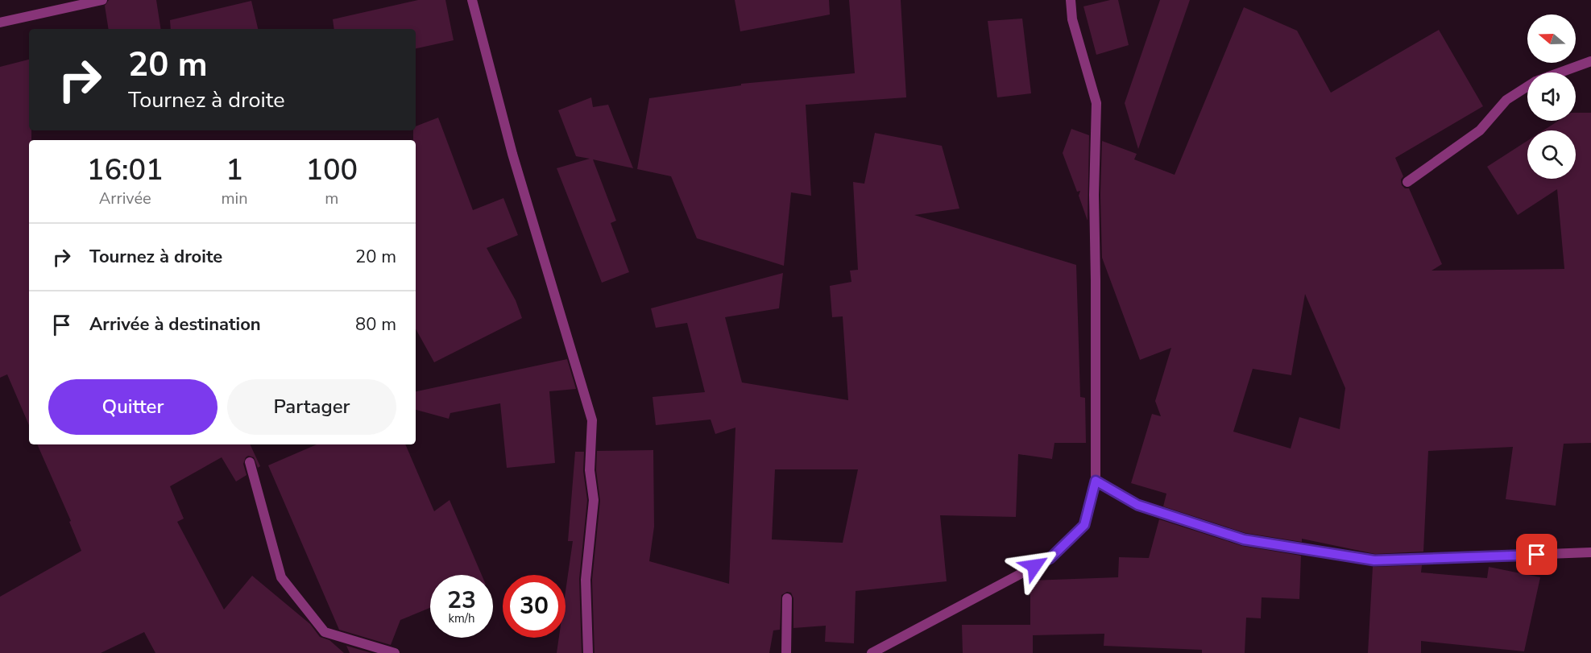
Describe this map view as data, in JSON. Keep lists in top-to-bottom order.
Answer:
{
  "north": "left",
  "page": {
    "turn": ["20 m", "Tournez à droite"],
    "eta": [
      "16:01",
      "Arrivée",
      "1",
      "min",
      "100",
      "m"
    ],
    "list": [
      {
        "name": "Tournez à droite",
        "value": "20 m"
      },
      {
        "name": "Arrivée à destination",
        "value": "80 m"
      }
    ],
    "buttons": ["Quitter", "Partager"],
    "speed": "23 km/h",
    "limit": "30"
  }
}
